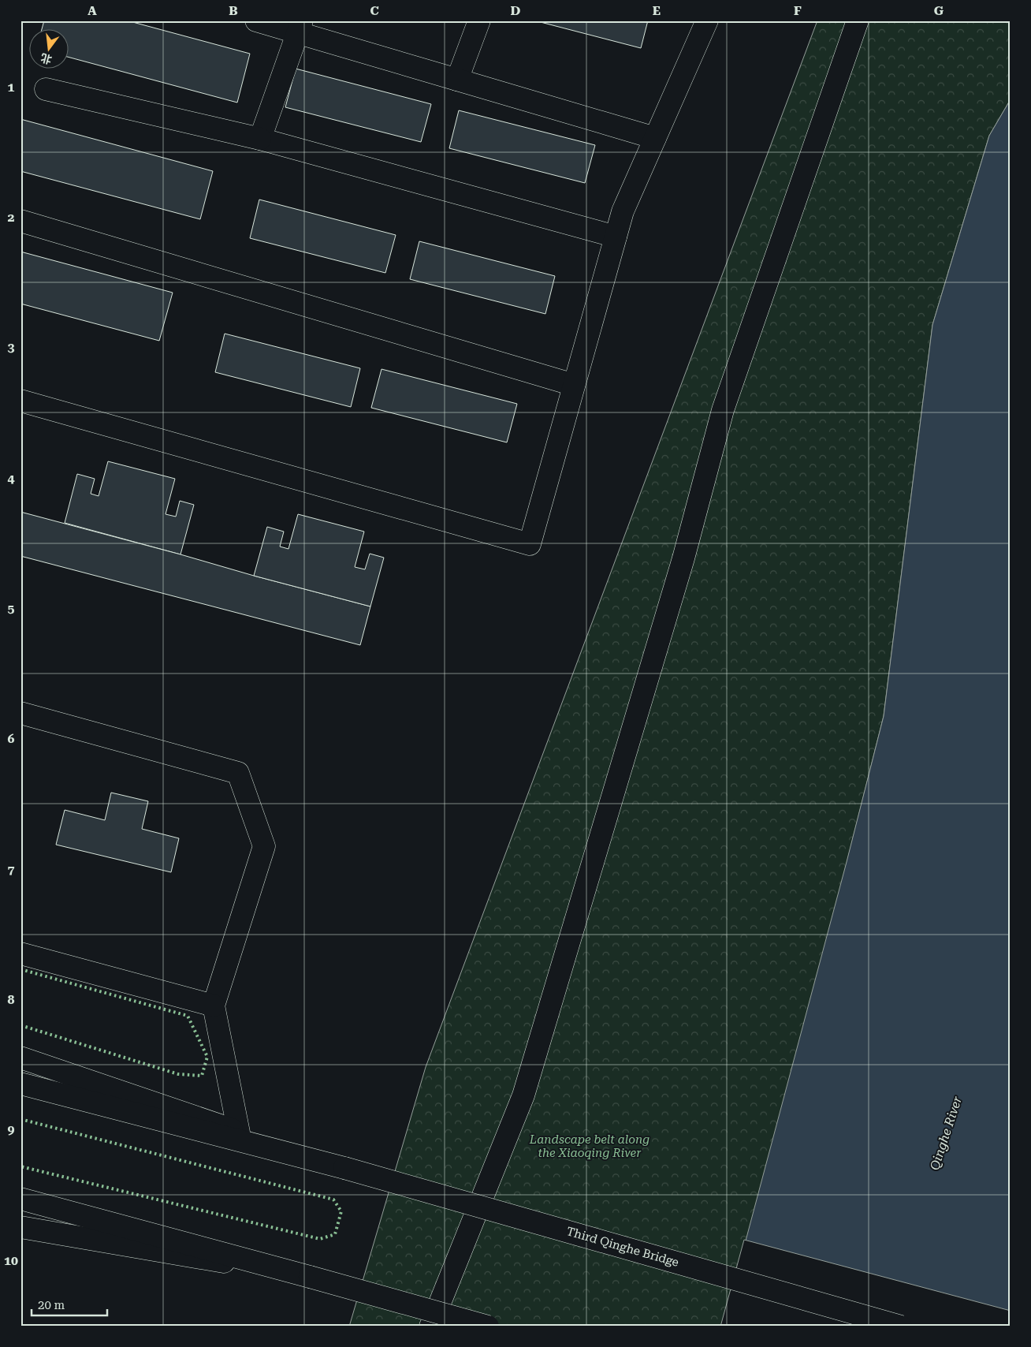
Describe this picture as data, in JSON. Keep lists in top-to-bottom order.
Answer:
{
  "streets": {
    "main road": ["Third Qinghe Bridge"]
  },
  "water": ["Qinghe River"],
  "parks": ["Landscape belt along the Xiaoqing River"],
  "scale_bar": "20 m",
  "north": "bottom",
  "grid": {
    "columns": [
      "A",
      "B",
      "C",
      "D",
      "E",
      "F",
      "G"
    ],
    "rows": [
      "1",
      "2",
      "3",
      "4",
      "5",
      "6",
      "7",
      "8",
      "9",
      "10"
    ]
  }
}
